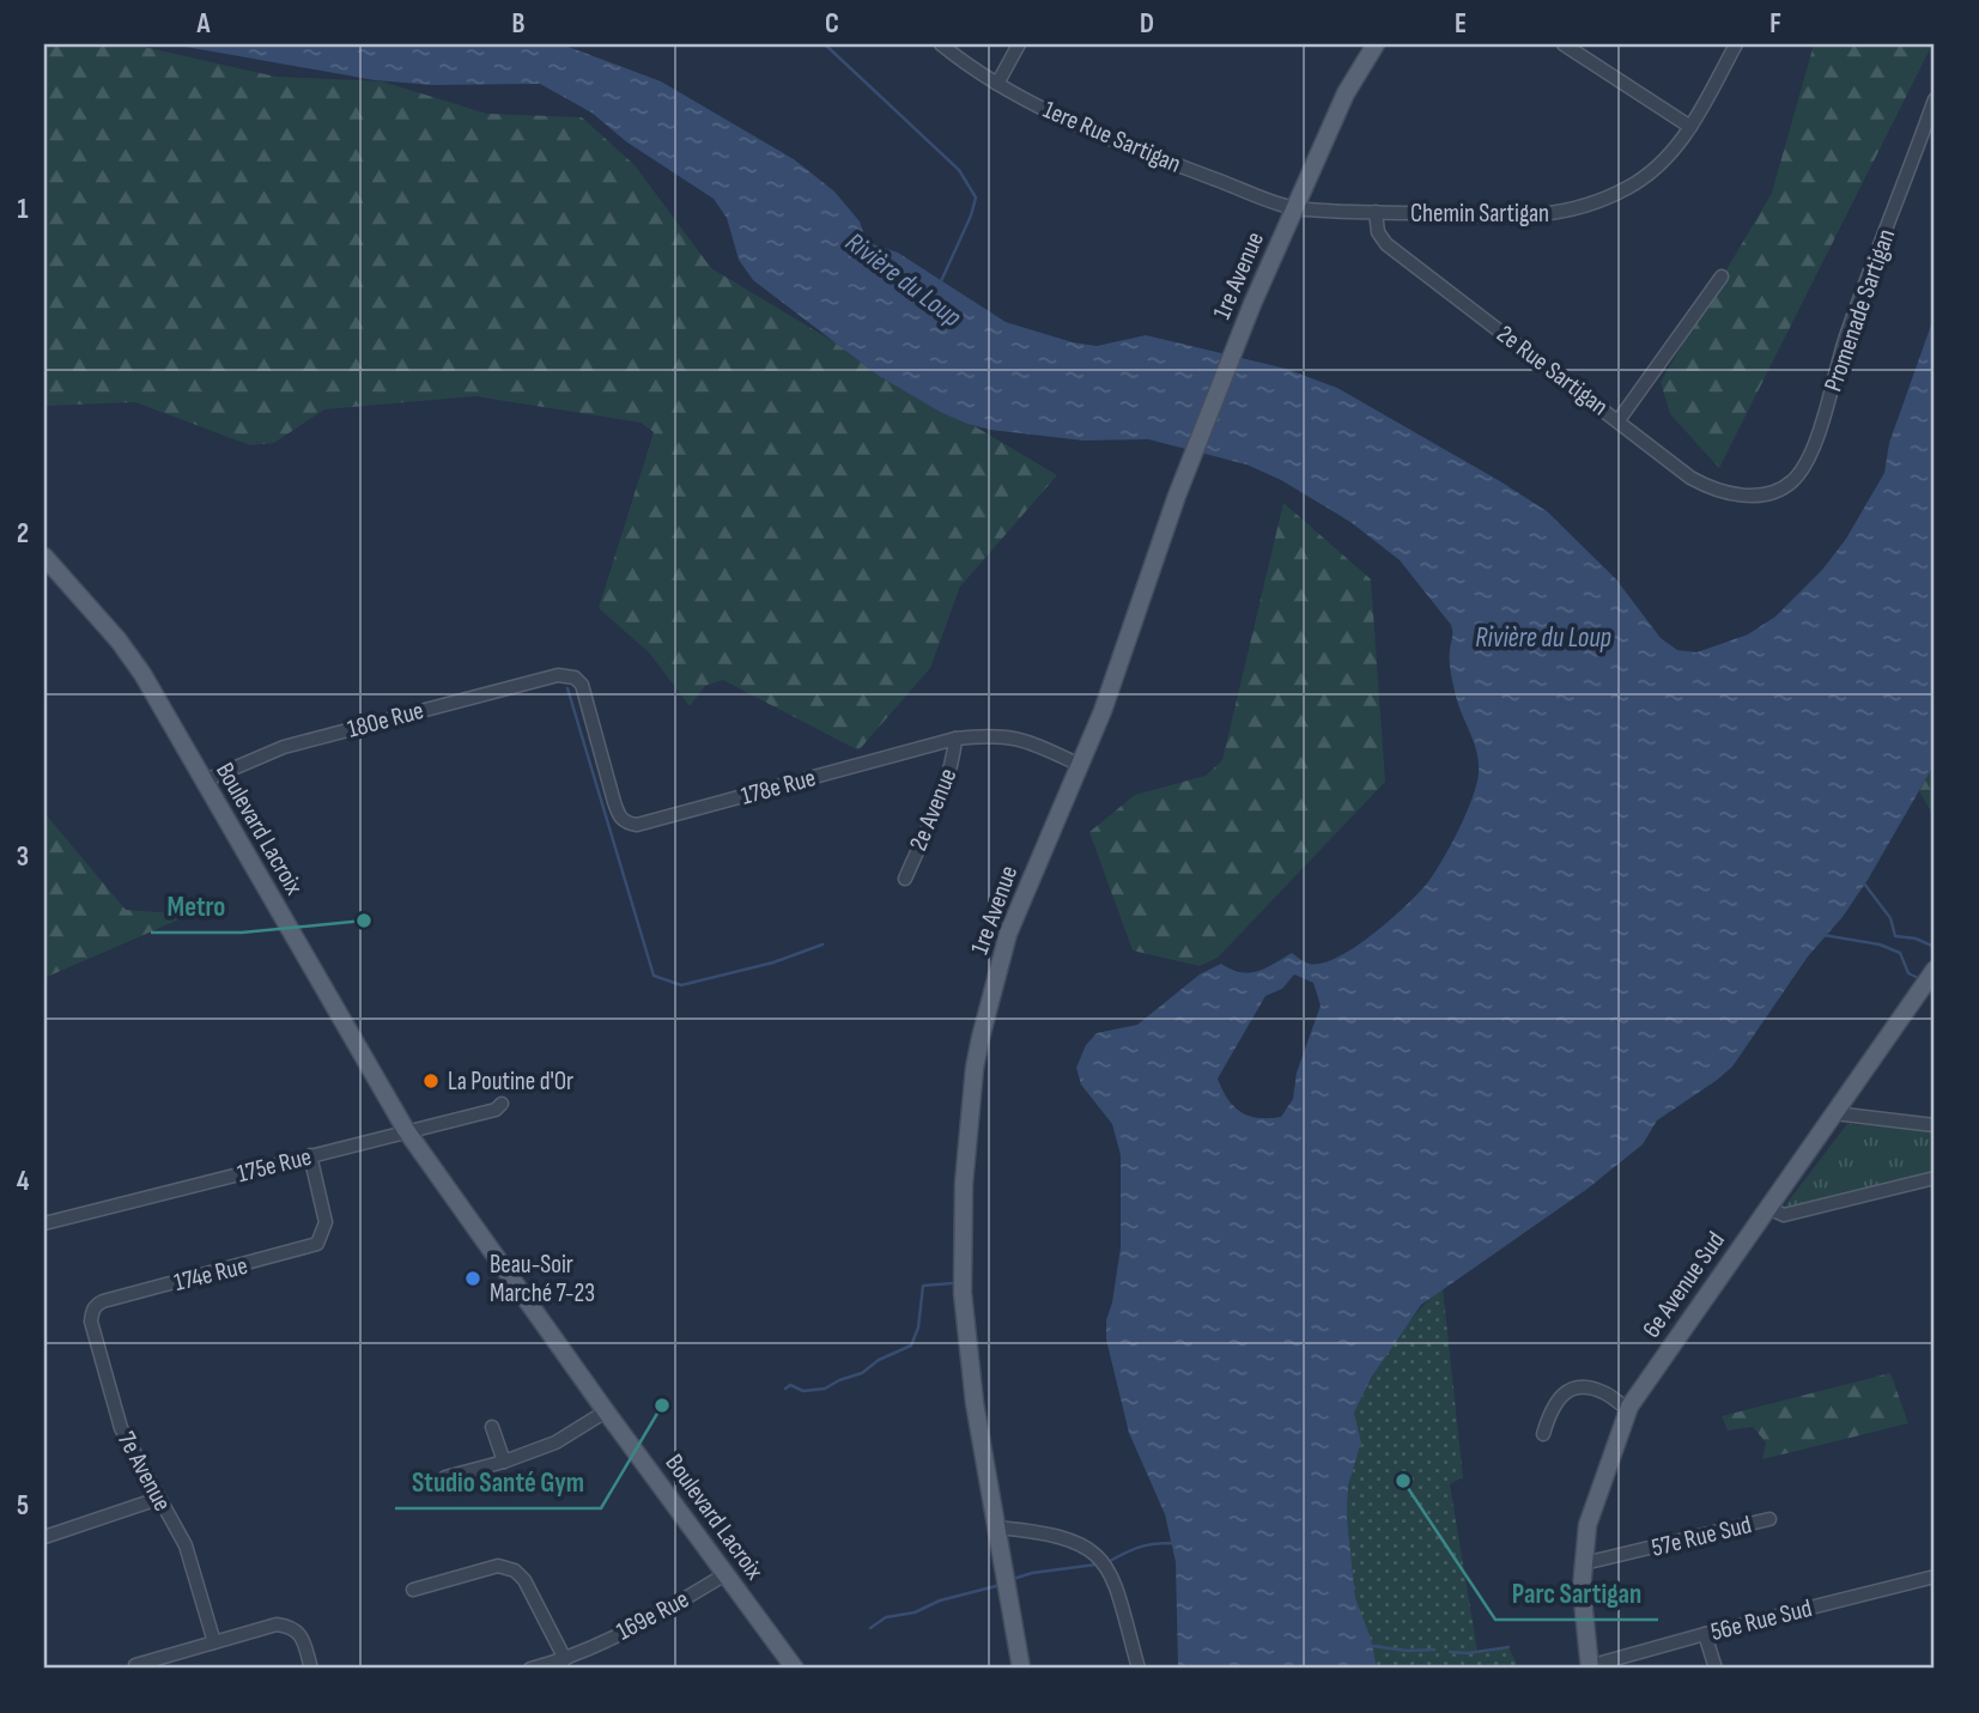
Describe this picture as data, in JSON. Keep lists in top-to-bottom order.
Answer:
{
  "streets": {
    "main road": ["1re Avenue", "Boulevard Lacroix", "6e Avenue Sud"],
    "street": [
      "1ere Rue Sartigan",
      "Chemin Sartigan",
      "Promenade Sartigan",
      "2e Rue Sartigan",
      "180e Rue",
      "178e Rue",
      "2e Avenue",
      "175e Rue",
      "174e Rue",
      "7e Avenue",
      "57e Rue Sud",
      "169e Rue",
      "56e Rue Sud"
    ]
  },
  "crossings": [
    ["1ere Rue Sartigan", "Chemin Sartigan"],
    ["1ere Rue Sartigan", "1re Avenue"],
    ["Chemin Sartigan", "1re Avenue"],
    ["Chemin Sartigan", "2e Rue Sartigan"],
    ["1re Avenue", "178e Rue"],
    ["Promenade Sartigan", "2e Rue Sartigan"],
    ["180e Rue", "178e Rue"],
    ["180e Rue", "Boulevard Lacroix"],
    ["178e Rue", "2e Avenue"],
    ["Boulevard Lacroix", "175e Rue"],
    ["Boulevard Lacroix", "169e Rue"],
    ["175e Rue", "174e Rue"],
    ["174e Rue", "7e Avenue"],
    ["6e Avenue Sud", "57e Rue Sud"],
    ["6e Avenue Sud", "56e Rue Sud"]
  ],
  "water": ["Rivière du Loup"],
  "places": [
    "Metro",
    "La Poutine d'Or",
    "Beau-Soir Marché 7-23",
    "Studio Santé Gym",
    "Parc Sartigan"
  ],
  "grid": {
    "columns": [
      "A",
      "B",
      "C",
      "D",
      "E",
      "F"
    ],
    "rows": [
      "1",
      "2",
      "3",
      "4",
      "5"
    ]
  }
}
